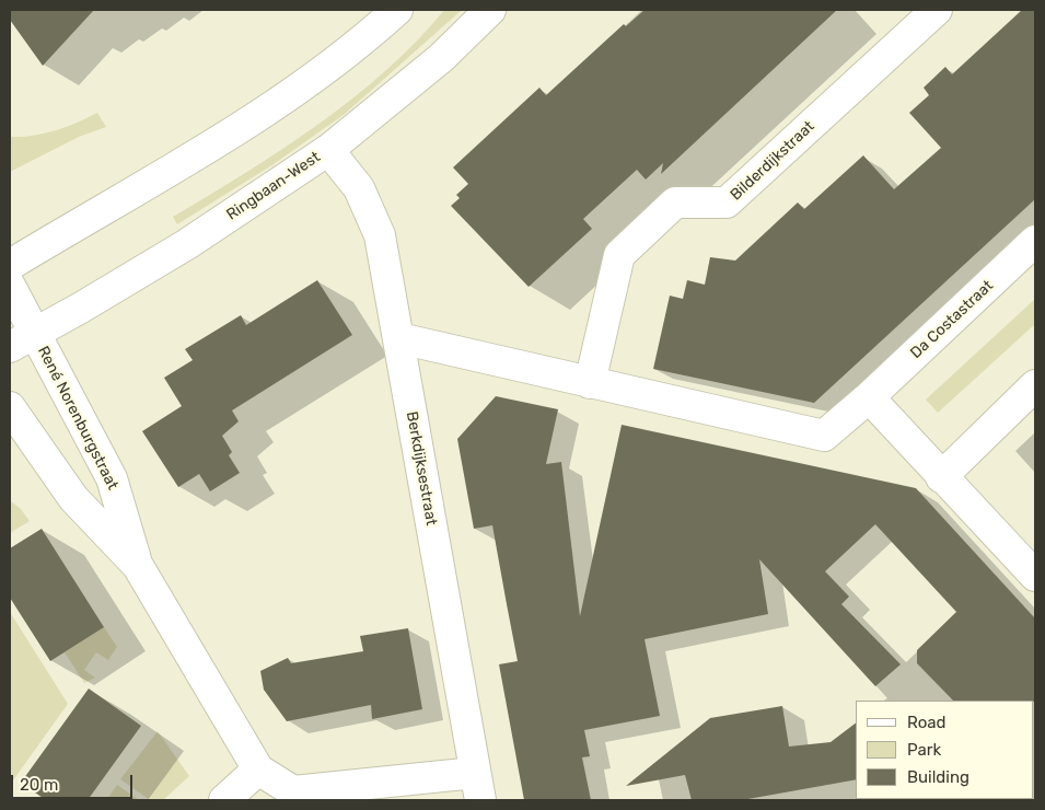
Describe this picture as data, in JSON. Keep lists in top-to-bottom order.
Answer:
{
  "streets": {
    "street": [
      "Bilderdijkstraat",
      "Ringbaan-West",
      "Da Costastraat",
      "René Norenburgstraat",
      "Berkdijksestraat"
    ]
  },
  "crossings": [
    ["Ringbaan-West", "René Norenburgstraat"],
    ["Ringbaan-West", "Berkdijksestraat"]
  ],
  "legend": ["Road", "Park", "Building"],
  "scale_bar": "20 m"
}
